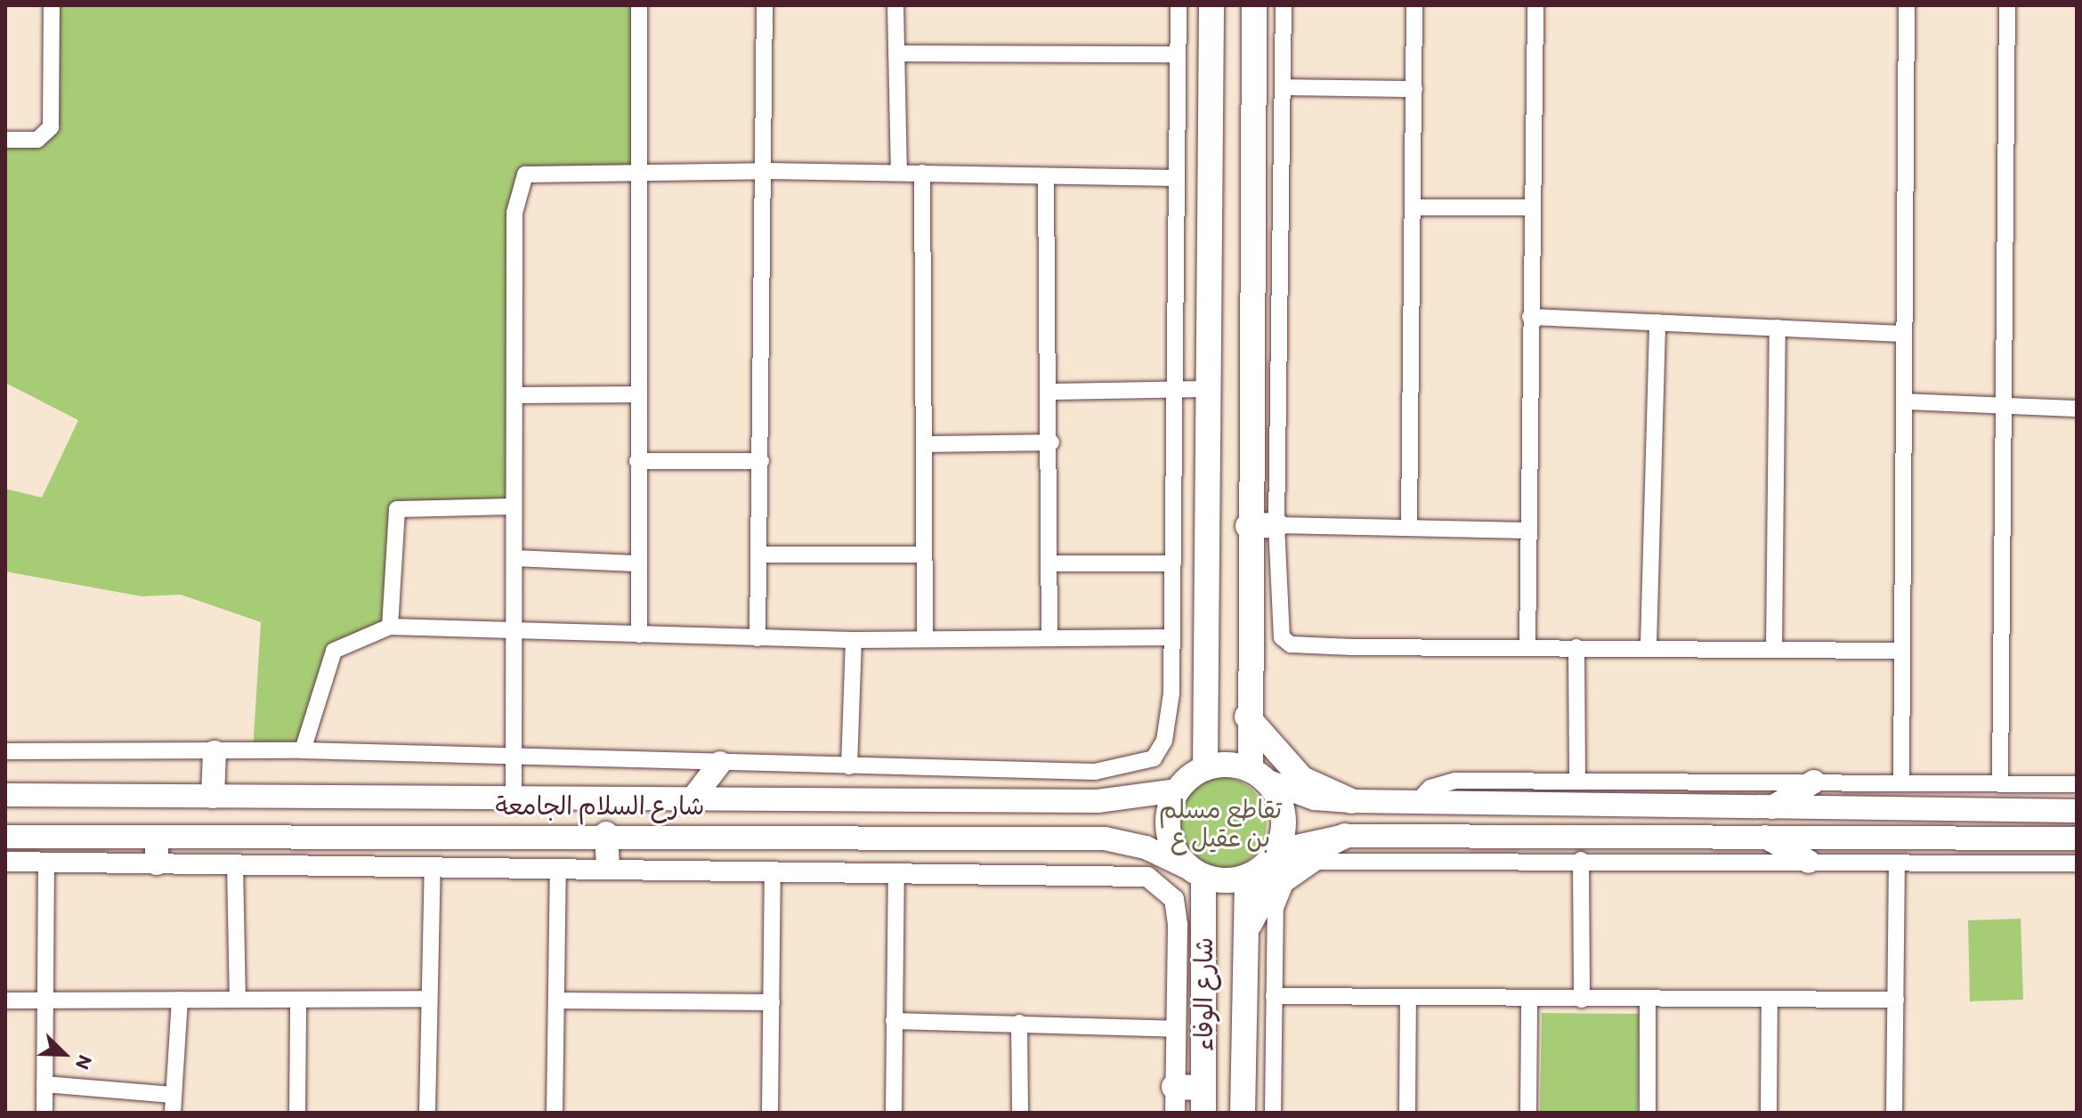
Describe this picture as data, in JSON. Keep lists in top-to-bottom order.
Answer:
{
  "streets": {
    "main road": ["شارع السلام الجامعة", "شارع الوفاء"]
  },
  "crossings": [
    ["شارع السلام الجامعة", "شارع الوفاء"]
  ],
  "parks": ["تقاطع مسلم بن عقيل ع"],
  "north": "bottom right"
}
